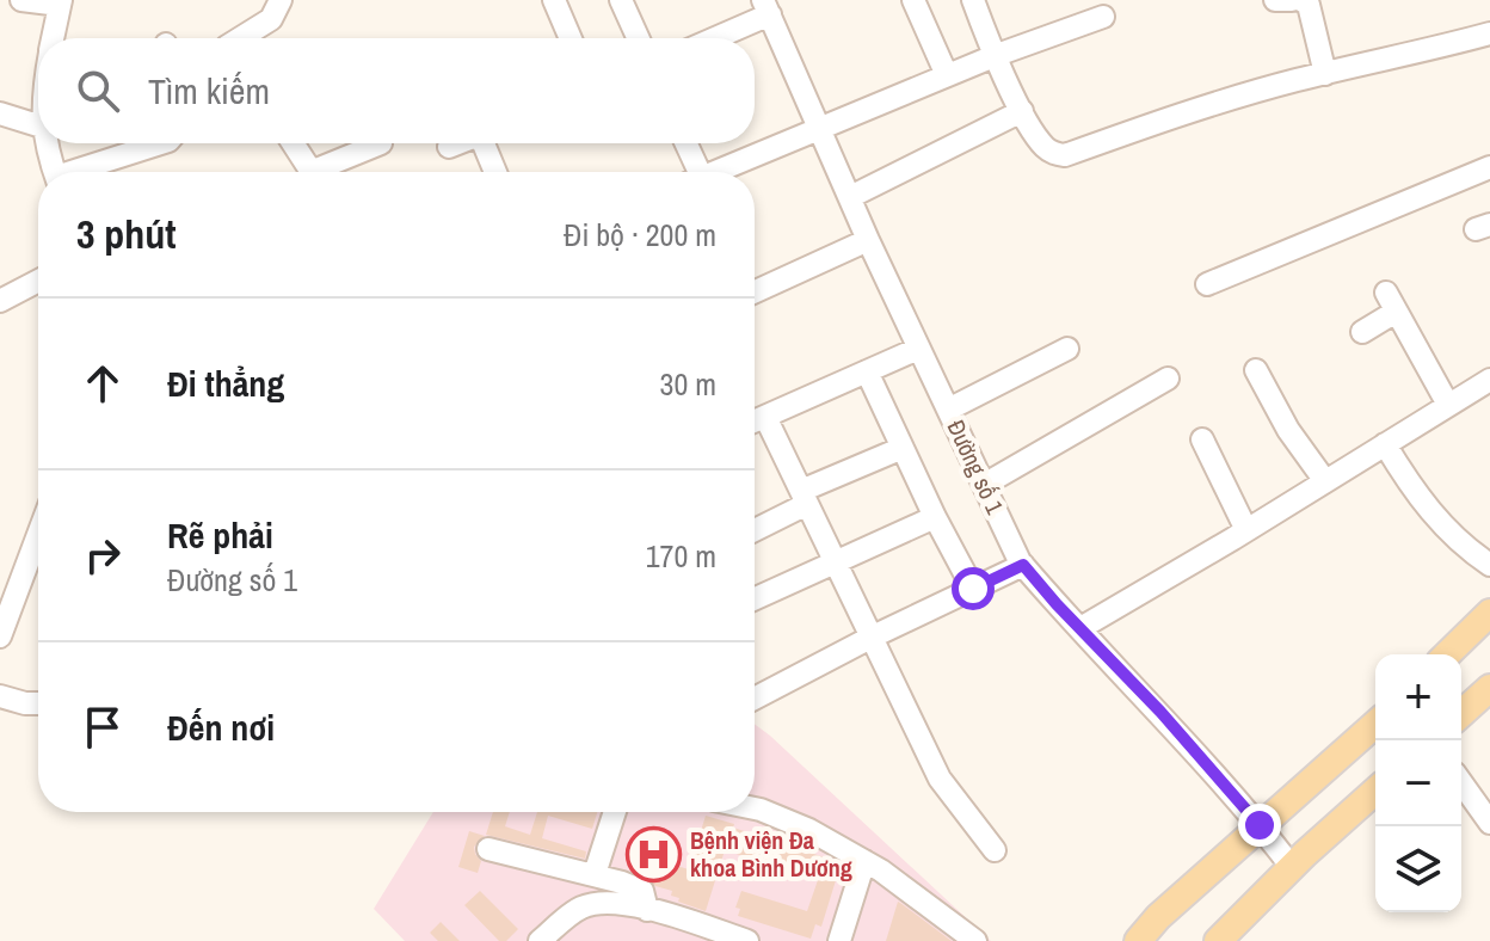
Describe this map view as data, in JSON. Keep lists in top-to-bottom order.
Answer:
{
  "streets": {
    "street": ["Đường số 1"]
  },
  "places": {
    "hospital": ["Bệnh viện Đa khoa Bình Dương"]
  },
  "page": {
    "search": "Tìm kiếm",
    "heading": ["3 phút", "Đi bộ · 200 m"],
    "list": [
      ["Đi thẳng", "30 m"],
      ["Rẽ phải", "Đường số 1", "170 m"],
      "Đến nơi"
    ],
    "map_buttons": ["+", "−"]
  }
}
